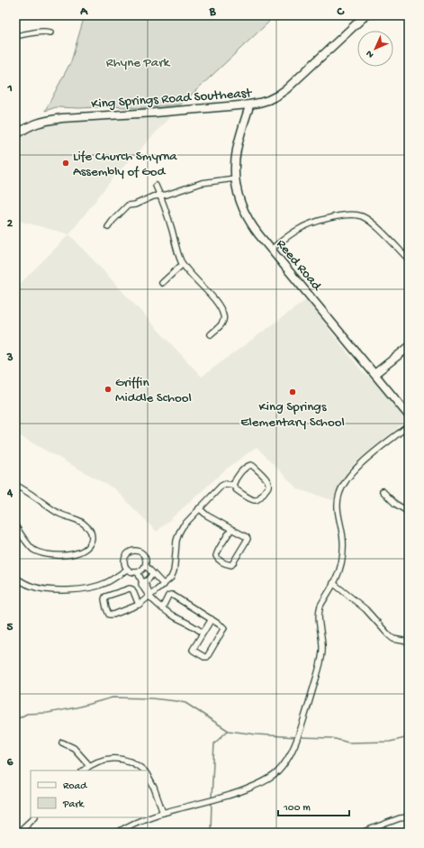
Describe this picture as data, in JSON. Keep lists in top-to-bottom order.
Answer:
{
  "streets": {
    "street": ["King Springs Road Southeast", "Reed Road"]
  },
  "crossings": [
    ["King Springs Road Southeast", "Reed Road"]
  ],
  "parks": ["Rhyne Park"],
  "places": ["Life Church Smyrna Assembly of God", "Griffin Middle School", "King Springs Elementary School"],
  "legend": ["Road", "Park"],
  "scale_bar": "100 m",
  "north": "bottom left",
  "grid": {
    "columns": ["A", "B", "C"],
    "rows": [
      "1",
      "2",
      "3",
      "4",
      "5",
      "6"
    ]
  }
}
